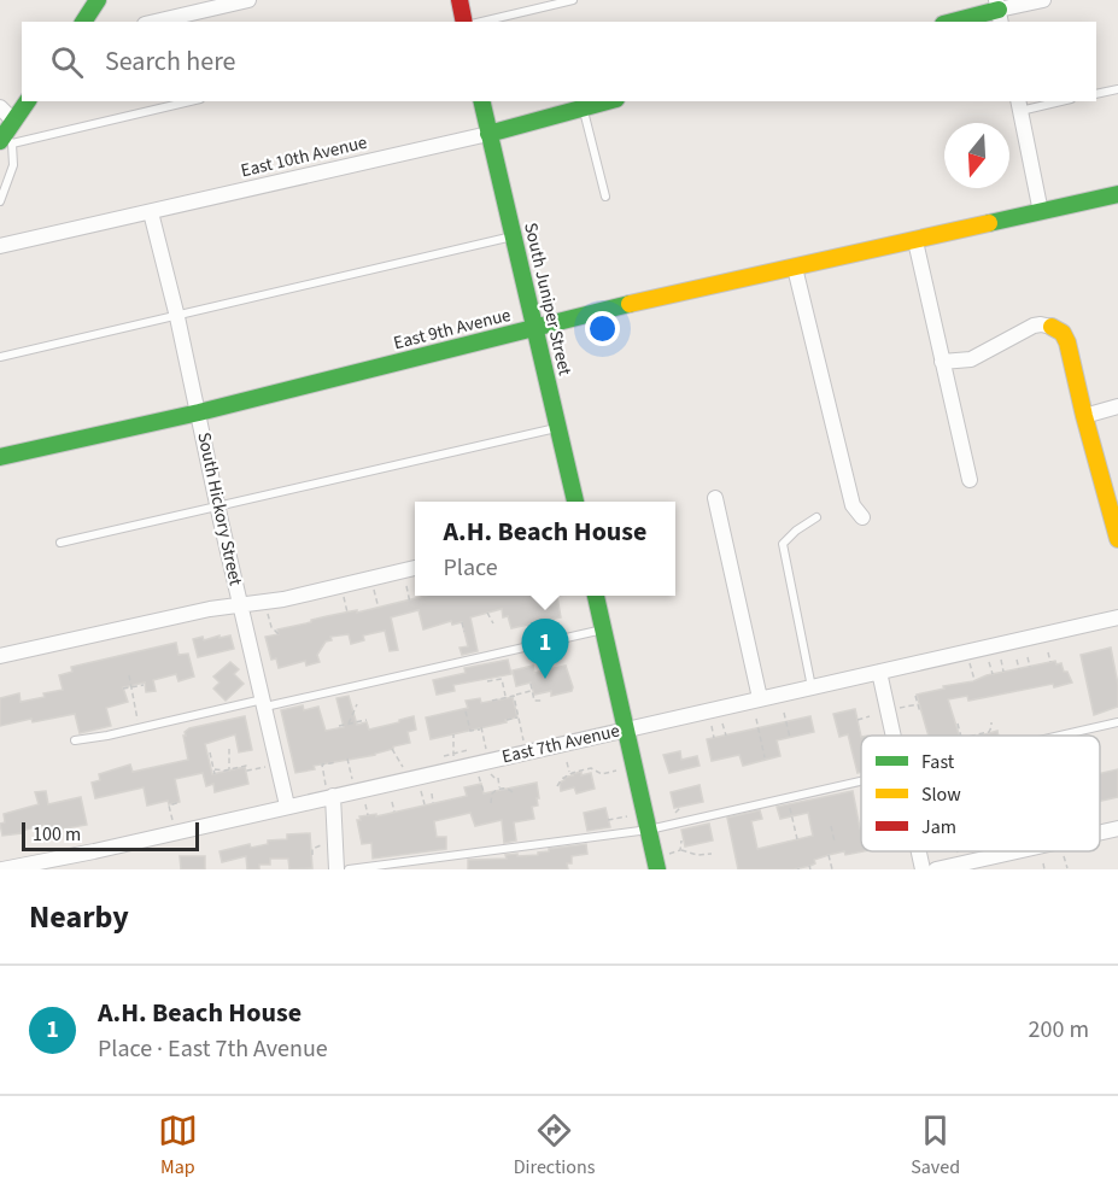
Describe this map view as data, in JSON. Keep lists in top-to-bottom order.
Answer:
{
  "streets": {
    "street": [
      "East 10th Avenue",
      "South Juniper Street",
      "East 9th Avenue",
      "South Hickory Street",
      "East 7th Avenue"
    ]
  },
  "crossings": [
    ["East 10th Avenue", "South Juniper Street"],
    ["East 10th Avenue", "South Hickory Street"],
    ["South Juniper Street", "East 9th Avenue"],
    ["East 9th Avenue", "South Hickory Street"],
    ["South Hickory Street", "East 7th Avenue"]
  ],
  "legend": ["Fast", "Slow", "Jam"],
  "scale_bar": "100 m",
  "north": "bottom",
  "page": {
    "search": "Search here",
    "popup": ["A.H. Beach House", "Place"],
    "pins": "1",
    "scale": "100 m",
    "heading": "Nearby",
    "list": [
      {
        "mark": "1",
        "name": "A.H. Beach House",
        "note": "Place · East 7th Avenue",
        "value": "200 m"
      }
    ],
    "nav": ["Map", "Directions", "Saved"]
  }
}
